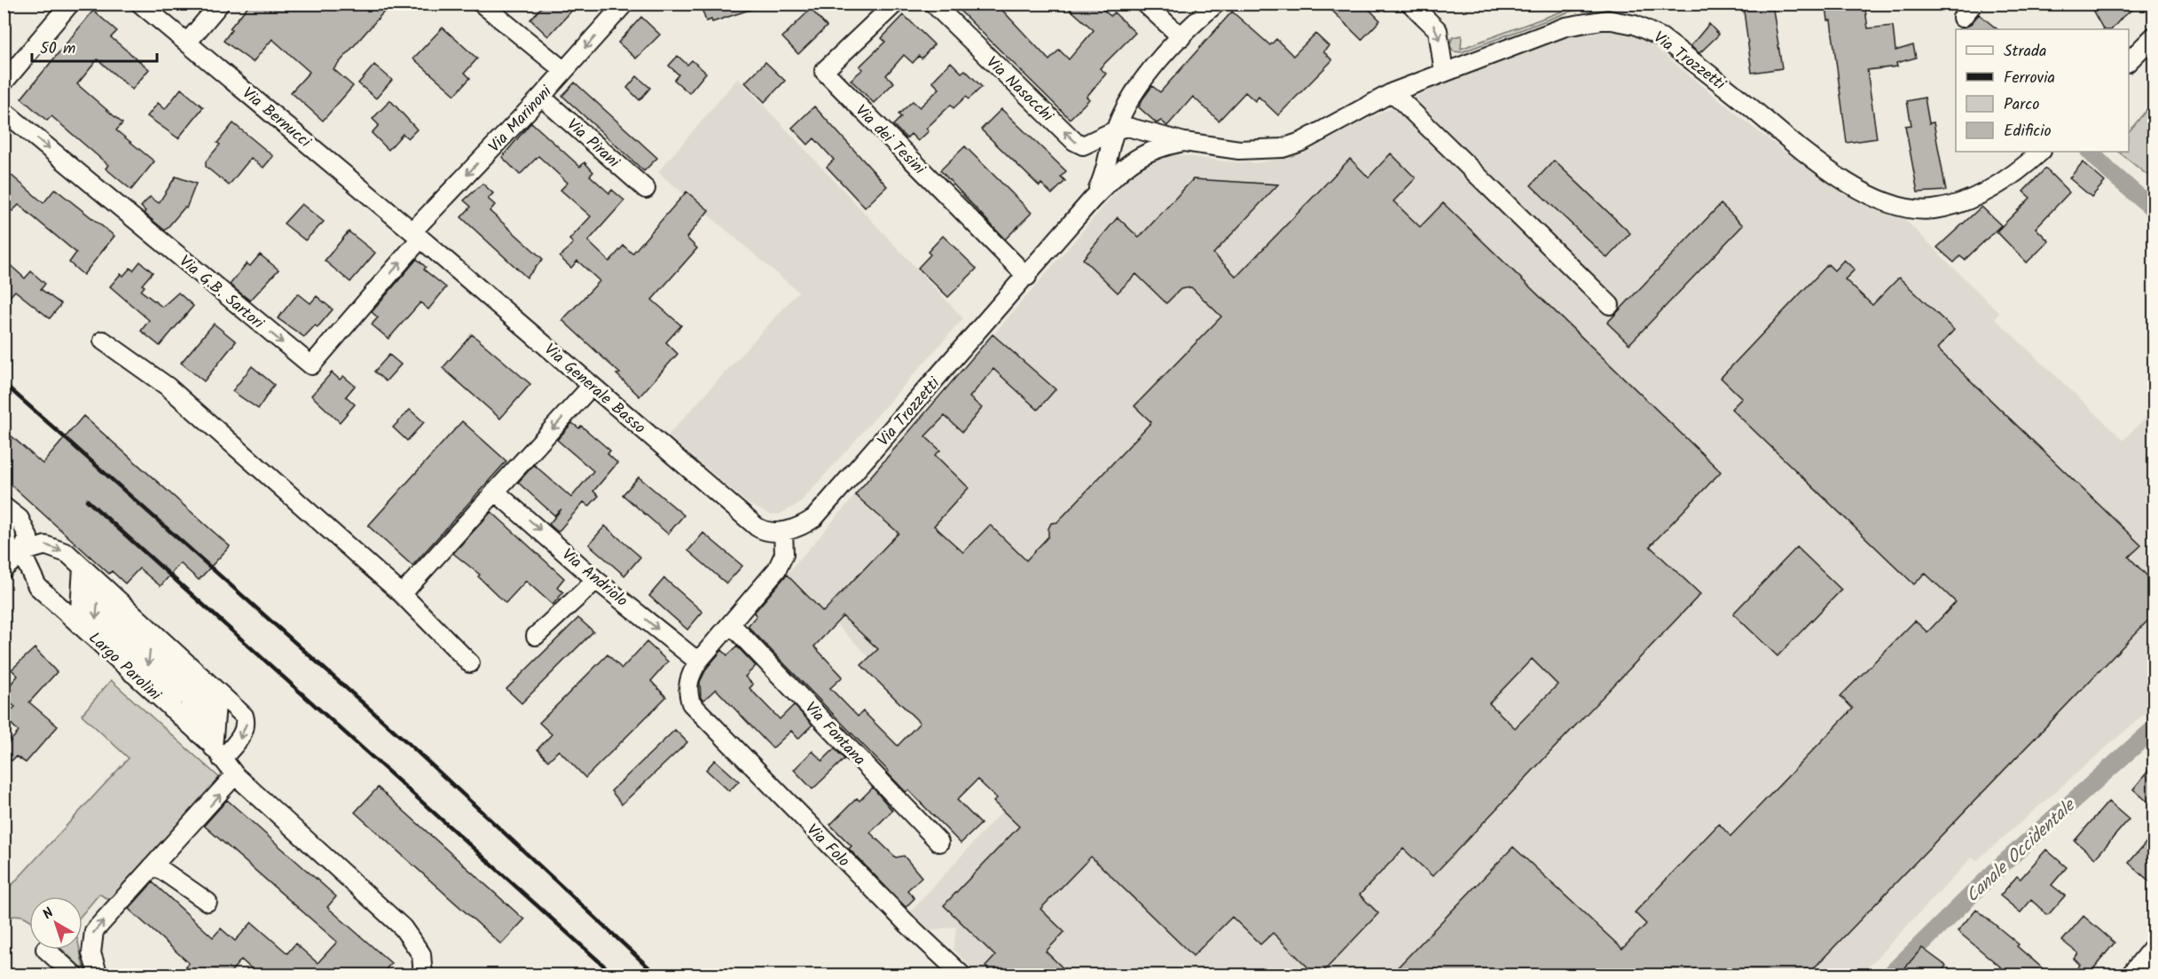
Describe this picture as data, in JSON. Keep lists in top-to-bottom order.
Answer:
{
  "streets": {
    "street": [
      "Via Trozzetti",
      "Via Nasocchi",
      "Via Bernucci",
      "Via Marinoni",
      "Via dei Tesini",
      "Via Pirani",
      "Via G.B. Sartori",
      "Via Generale Basso",
      "Via Andriolo",
      "Largo Parolini",
      "Via Fontana",
      "Via Folo"
    ]
  },
  "crossings": [
    ["Via Trozzetti", "Via Nasocchi"],
    ["Via Trozzetti", "Via dei Tesini"],
    ["Via Trozzetti", "Via Generale Basso"],
    ["Via Bernucci", "Via Marinoni"],
    ["Via Bernucci", "Via G.B. Sartori"],
    ["Via Bernucci", "Via Generale Basso"],
    ["Via Marinoni", "Via Pirani"],
    ["Via Marinoni", "Via G.B. Sartori"],
    ["Via Marinoni", "Via Generale Basso"],
    ["Via G.B. Sartori", "Via Generale Basso"],
    ["Via Andriolo", "Via Folo"]
  ],
  "one_way": ["Via Nasocchi", "Via Marinoni"],
  "water": ["Canale Occidentale"],
  "legend": [
    "Strada",
    "Ferrovia",
    "Parco",
    "Edificio"
  ],
  "scale_bar": "50 m",
  "north": "top left"
}
